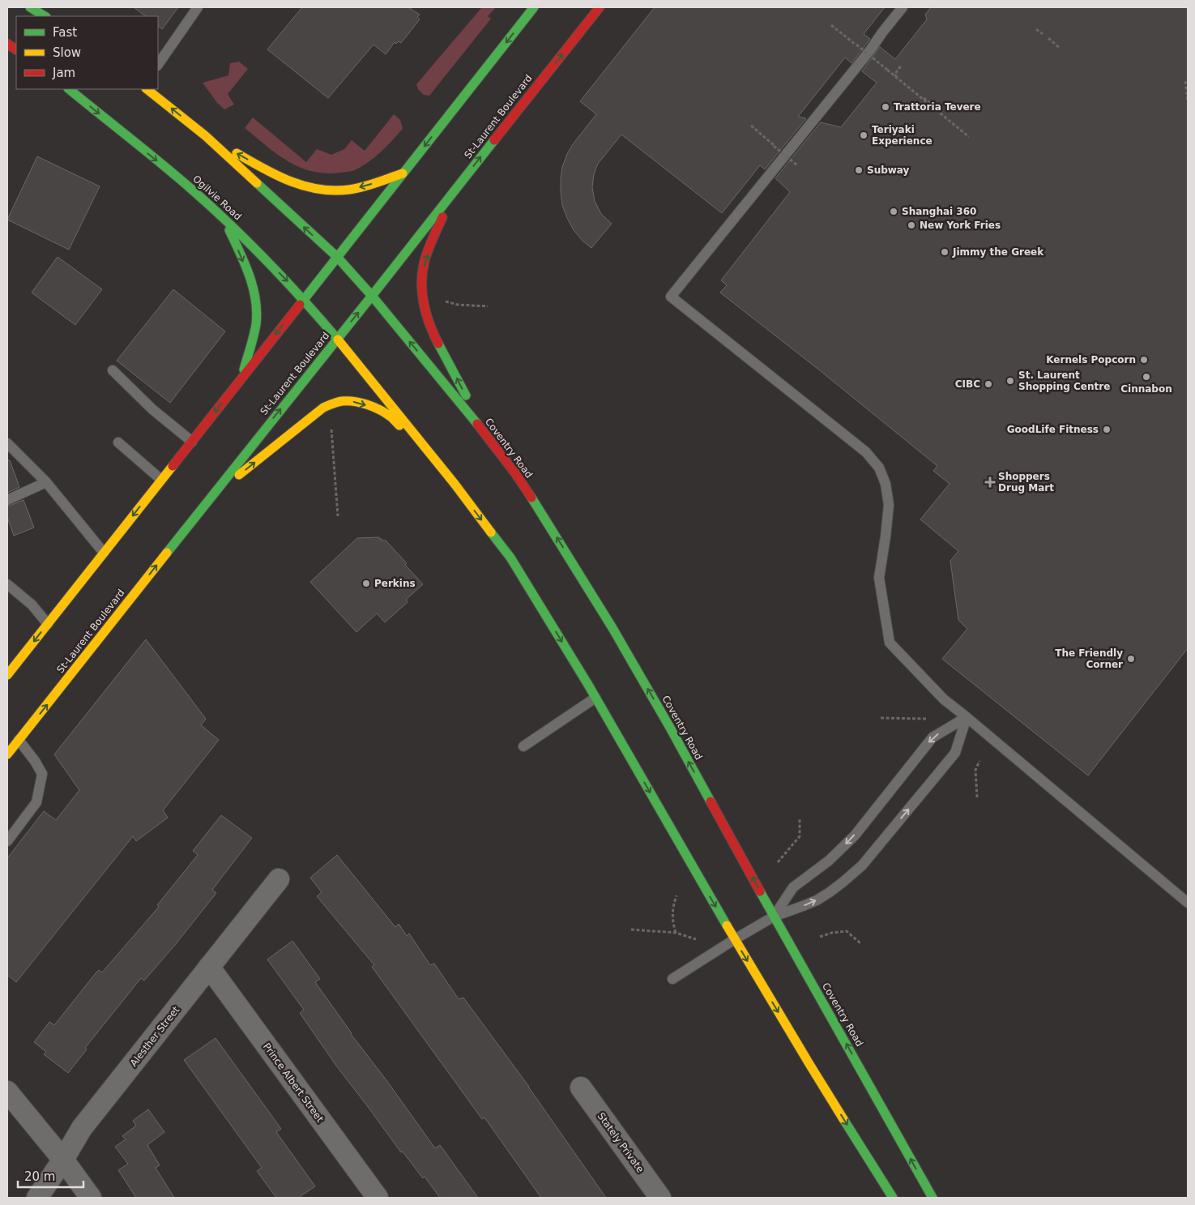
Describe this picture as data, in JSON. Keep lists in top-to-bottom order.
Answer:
{
  "streets": {
    "main road": ["St-Laurent Boulevard", "Ogilvie Road", "Coventry Road"],
    "street": ["Alesther Street", "Prince Albert Street", "Stately Private"]
  },
  "crossings": [
    ["St-Laurent Boulevard", "Ogilvie Road"],
    ["St-Laurent Boulevard", "Coventry Road"],
    ["Alesther Street", "Prince Albert Street"]
  ],
  "places": {
    "other": [
      "Trattoria Tevere",
      "Teriyaki Experience",
      "Subway",
      "Shanghai 360",
      "New York Fries",
      "Jimmy the Greek",
      "Kernels Popcorn",
      "Cinnabon",
      "St. Laurent Shopping Centre",
      "CIBC",
      "GoodLife Fitness",
      "Perkins",
      "The Friendly Corner"
    ],
    "health": ["Shoppers Drug Mart"]
  },
  "legend": ["Fast", "Slow", "Jam"],
  "scale_bar": "20 m"
}
